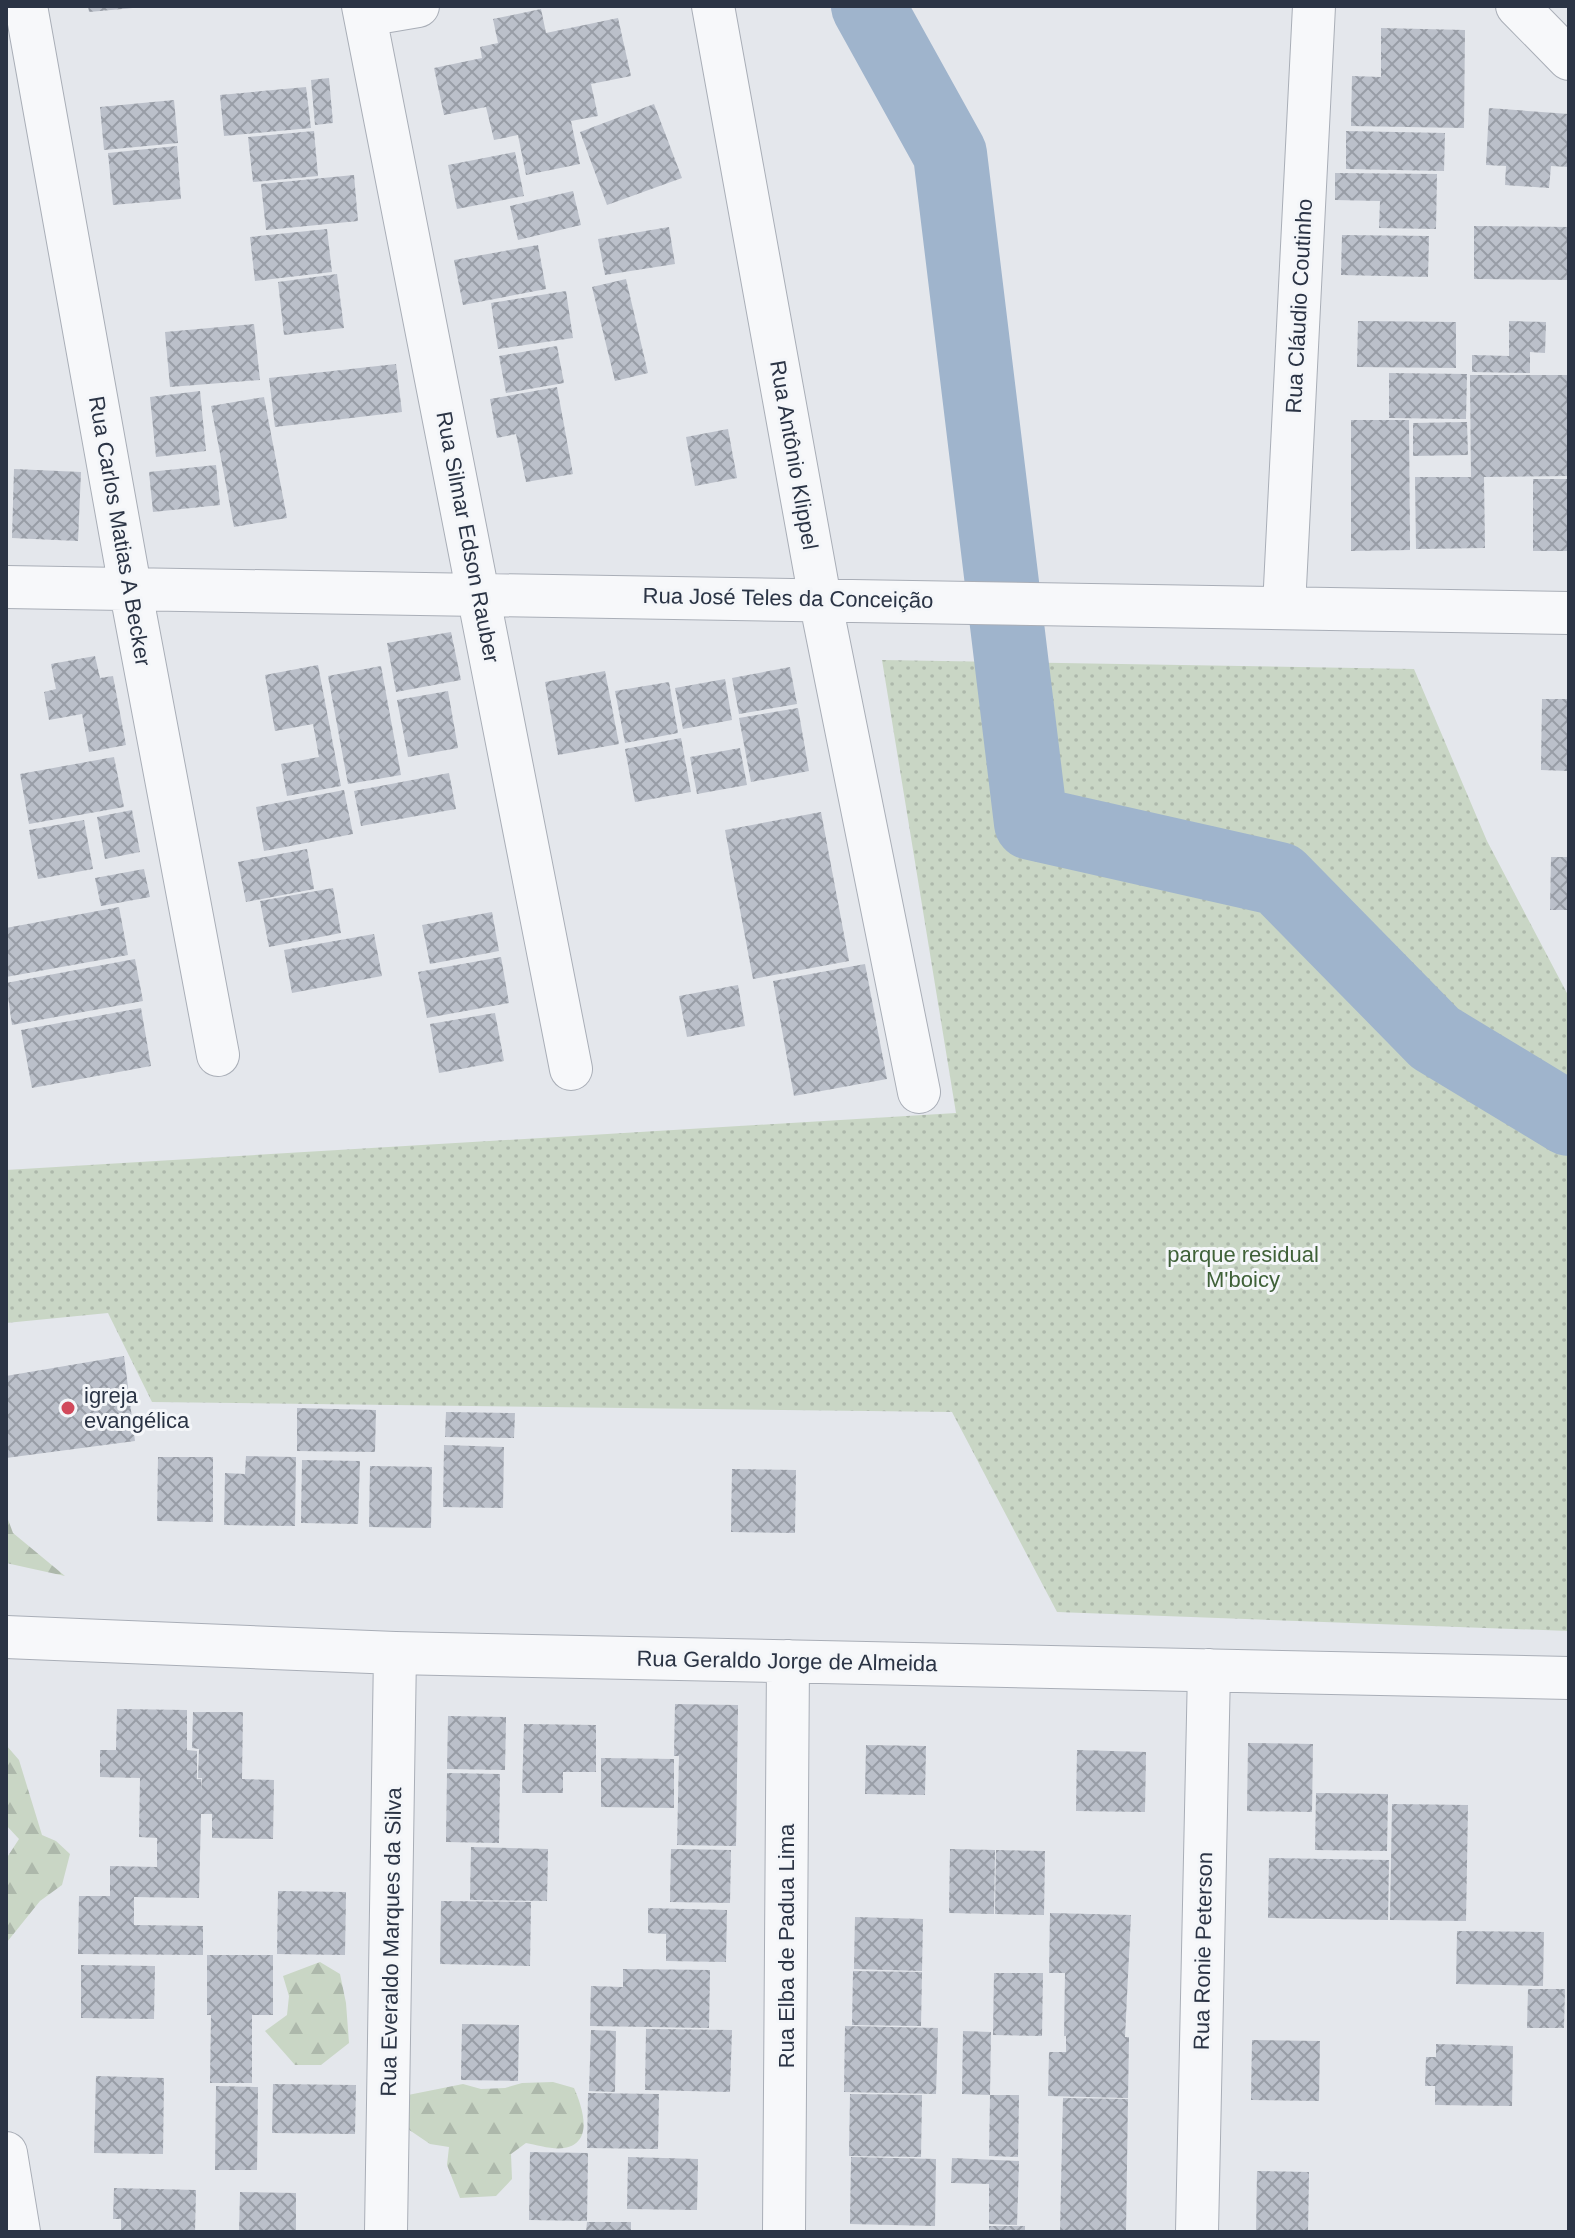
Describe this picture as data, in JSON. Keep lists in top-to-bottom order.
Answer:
{
  "streets": {
    "street": [
      "Rua Cláudio Coutinho",
      "Rua Antônio Klippel",
      "Rua Carlos Matias A Becker",
      "Rua Silmar Edson Rauber",
      "Rua José Teles da Conceição",
      "Rua Geraldo Jorge de Almeida",
      "Rua Everaldo Marques da Silva",
      "Rua Elba de Padua Lima",
      "Rua Ronie Peterson"
    ]
  },
  "crossings": [
    ["Rua Cláudio Coutinho", "Rua José Teles da Conceição"],
    ["Rua Antônio Klippel", "Rua José Teles da Conceição"],
    ["Rua Carlos Matias A Becker", "Rua José Teles da Conceição"],
    ["Rua Silmar Edson Rauber", "Rua José Teles da Conceição"],
    ["Rua Geraldo Jorge de Almeida", "Rua Everaldo Marques da Silva"],
    ["Rua Geraldo Jorge de Almeida", "Rua Elba de Padua Lima"],
    ["Rua Geraldo Jorge de Almeida", "Rua Ronie Peterson"]
  ],
  "parks": ["parque residual M'boicy"],
  "places": ["igreja evangélica"]
}
